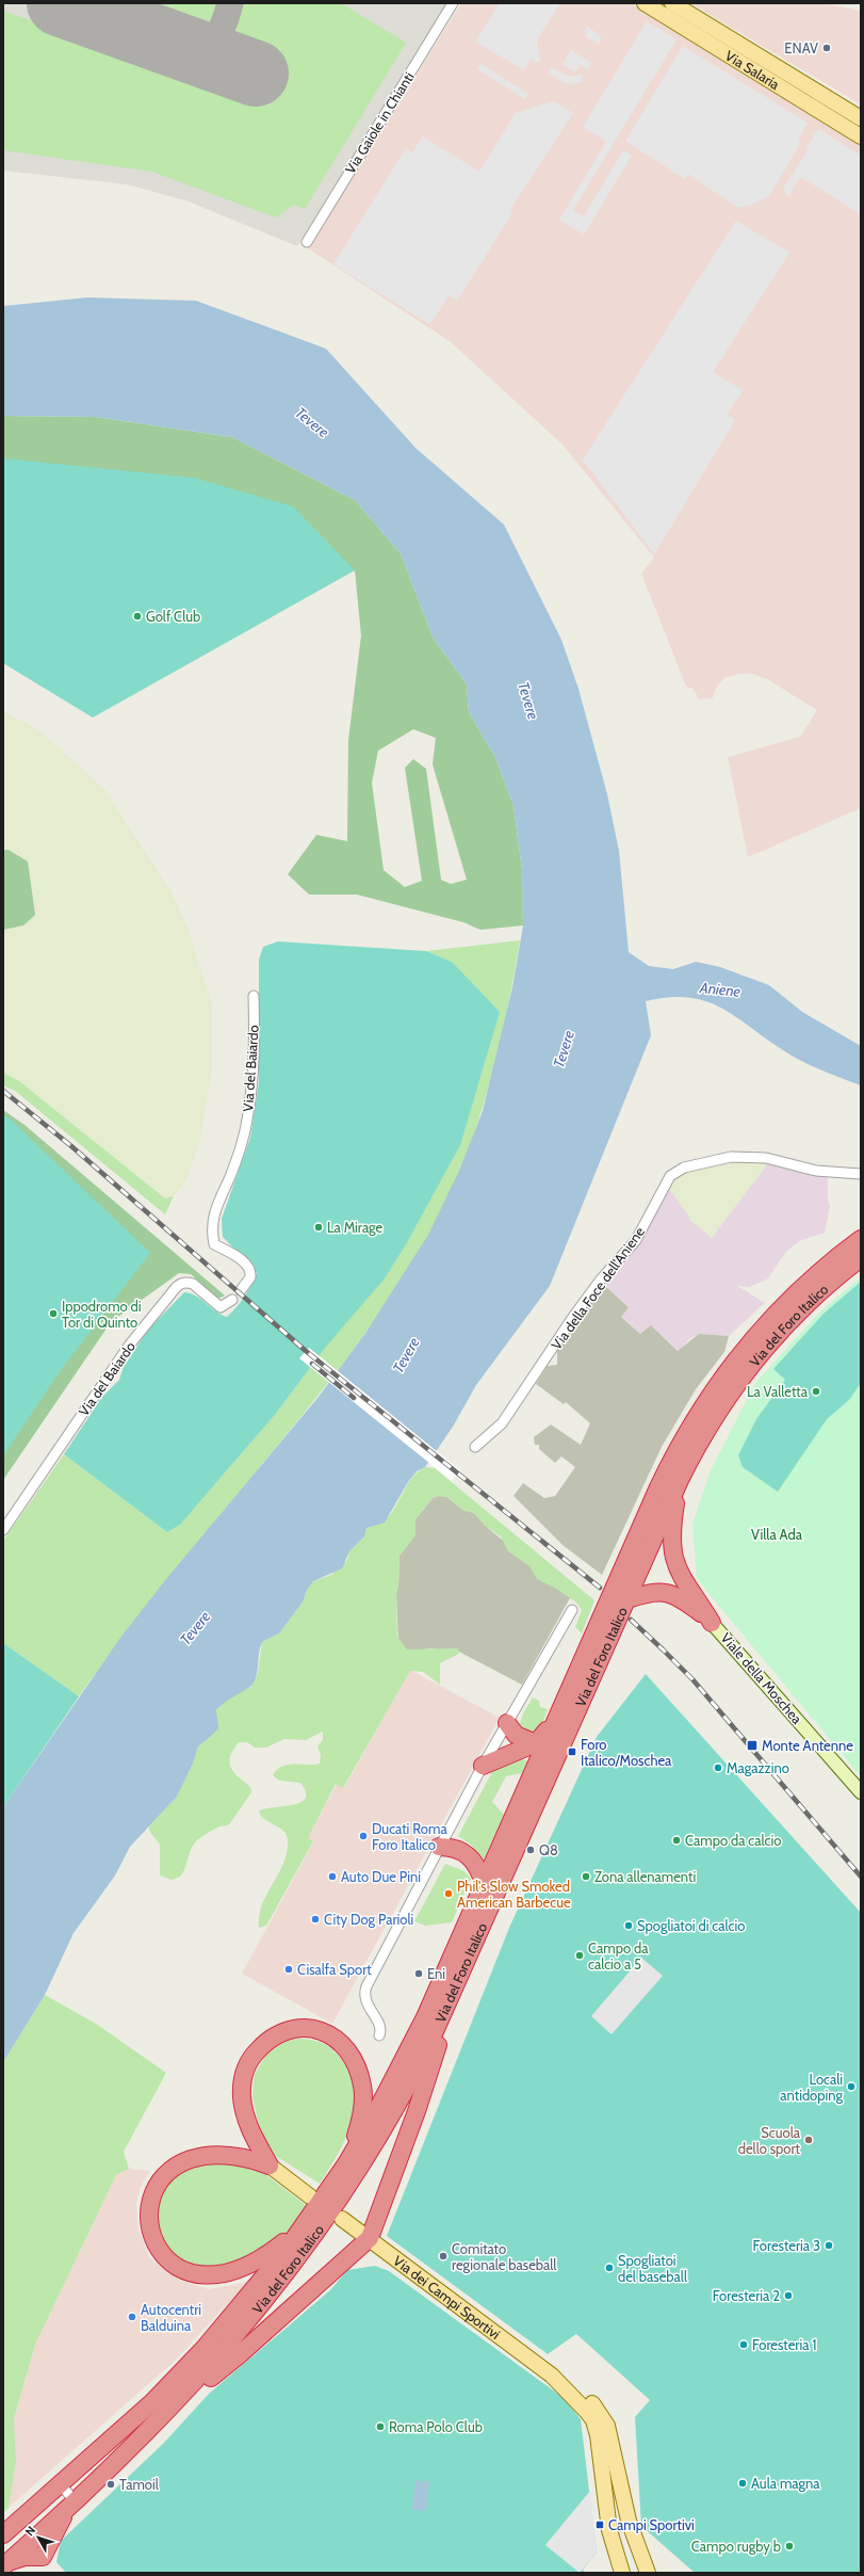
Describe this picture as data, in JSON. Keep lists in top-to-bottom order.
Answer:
{
  "streets": {
    "highway": ["Via del Foro Italico"],
    "main road": ["Via Salaria", "Via dei Campi Sportivi"],
    "street": [
      "Via Gaiole in Chianti",
      "Via del Baiardo",
      "Via della Foce dell'Aniene",
      "Viale della Moschea"
    ]
  },
  "water": ["Tevere", "Aniene"],
  "parks": ["Villa Ada"],
  "places": {
    "other": [
      "ENAV",
      "Golf Club",
      "La Mirage",
      "Ippodromo di Tor di Quinto",
      "La Valletta",
      "Magazzino",
      "Ducati Roma Foro Italico",
      "Campo da calcio",
      "Q8",
      "Auto Due Pini",
      "Zona allenamenti",
      "Phil's Slow Smoked American Barbecue",
      "City Dog Parioli",
      "Spogliatoi di calcio",
      "Campo da calcio a 5",
      "Cisalfa Sport",
      "Eni",
      "Locali antidoping",
      "Scuola dello sport",
      "Foresteria 3",
      "Comitato regionale baseball",
      "Spogliatoi del baseball",
      "Foresteria 2",
      "Autocentri Balduina",
      "Foresteria 1",
      "Roma Polo Club",
      "Aula magna",
      "Tamoil",
      "Campo rugby b"
    ],
    "transit": ["Monte Antenne", "Foro Italico/Moschea", "Campi Sportivi"]
  },
  "north": "top left"
}
